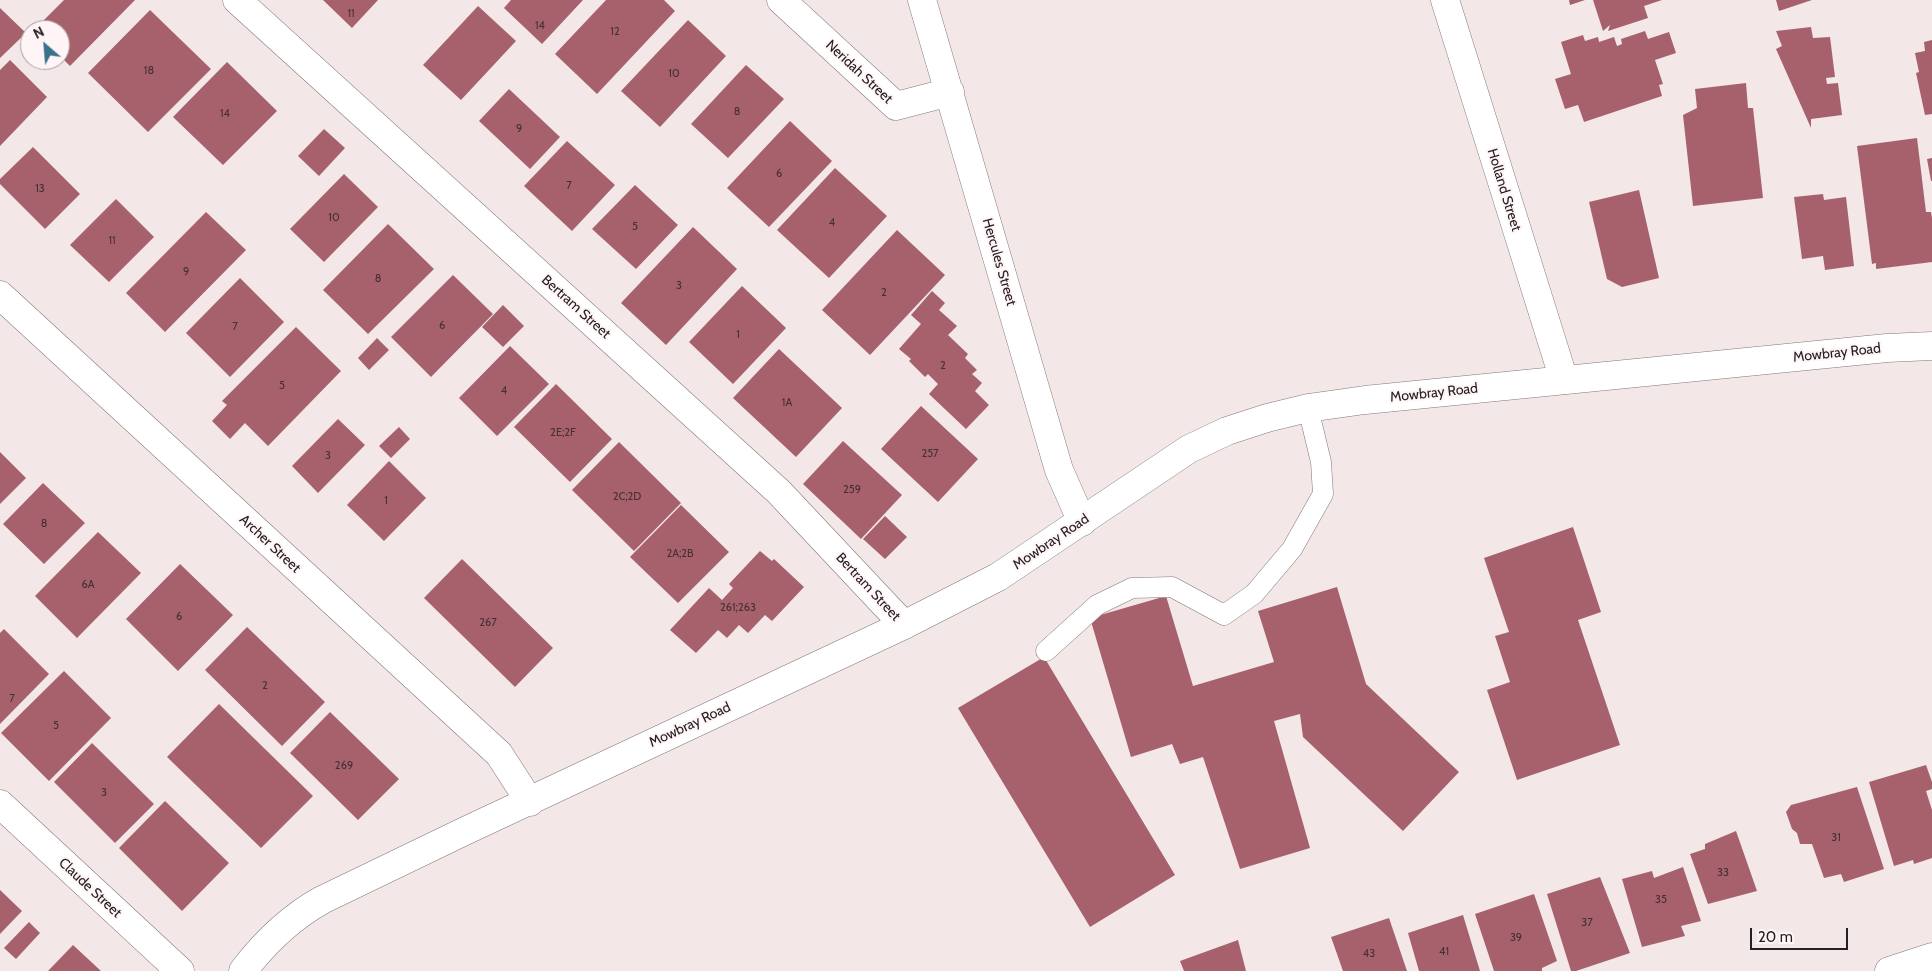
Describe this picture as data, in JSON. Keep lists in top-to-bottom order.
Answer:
{
  "streets": {
    "main road": [
      "Neridah Street",
      "Holland Street",
      "Hercules Street",
      "Bertram Street",
      "Mowbray Road",
      "Archer Street",
      "Claude Street"
    ]
  },
  "crossings": [
    ["Neridah Street", "Hercules Street"],
    ["Holland Street", "Mowbray Road"],
    ["Hercules Street", "Mowbray Road"],
    ["Bertram Street", "Mowbray Road"],
    ["Mowbray Road", "Archer Street"]
  ],
  "house_numbers": [
    "11",
    "14",
    "12",
    "18",
    "10",
    "8",
    "14",
    "9",
    "6",
    "7",
    "13",
    "10",
    "4",
    "5",
    "11",
    "9",
    "8",
    "3",
    "2",
    "6",
    "7",
    "1",
    "2",
    "5",
    "4",
    "1A",
    "2E;2F",
    "257",
    "3",
    "259",
    "2C;2D",
    "1",
    "8",
    "2A;2B",
    "6A",
    "261;263",
    "6",
    "267",
    "2",
    "7",
    "5",
    "269",
    "3",
    "31",
    "33",
    "35",
    "37",
    "39",
    "41",
    "43"
  ],
  "scale_bar": "20 m",
  "north": "top left"
}
